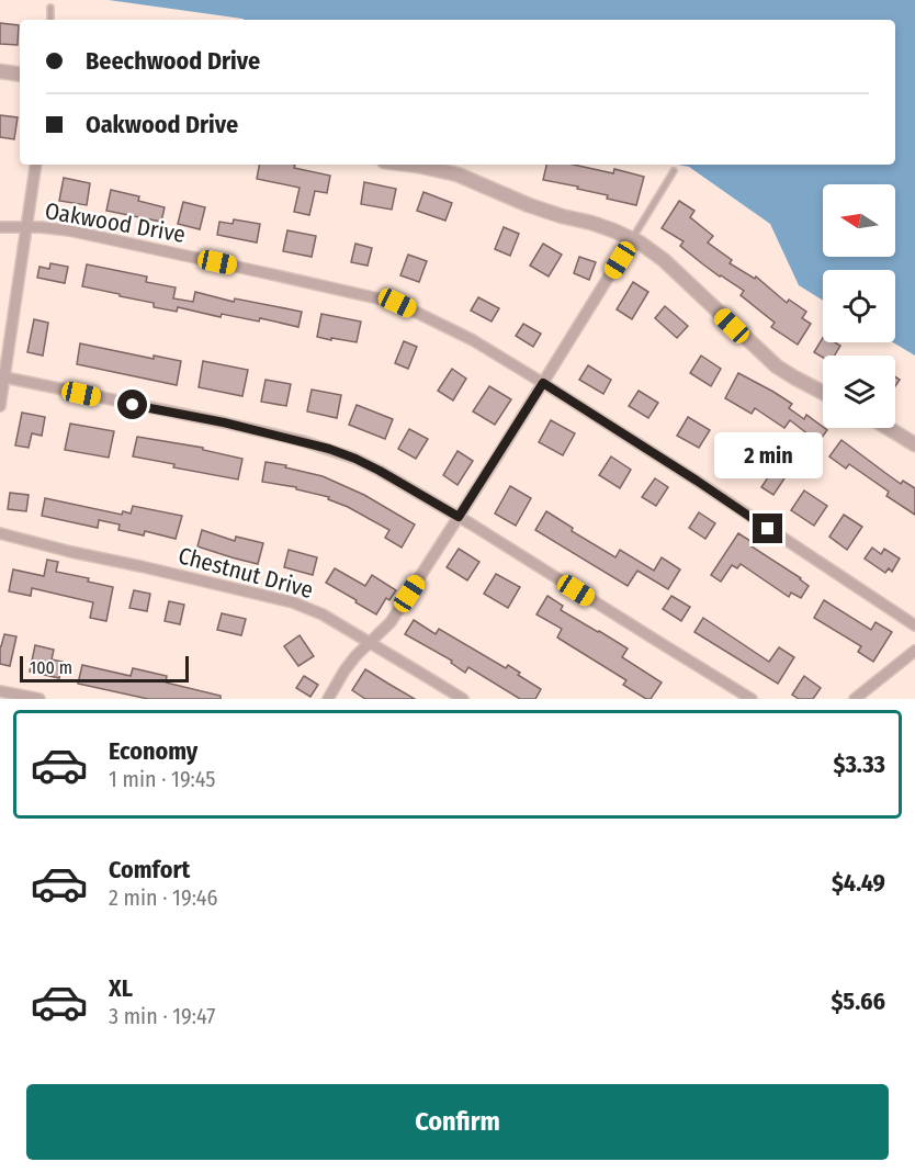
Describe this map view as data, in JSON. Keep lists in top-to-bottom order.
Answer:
{
  "streets": {
    "street": ["Oakwood Drive", "Chestnut Drive"]
  },
  "scale_bar": "100 m",
  "north": "left",
  "page": {
    "banner": ["Beechwood Drive", "Oakwood Drive"],
    "bubble": "2 min",
    "scale": "100 m",
    "list": [
      {
        "name": "Economy",
        "note": "1 min · 19:45",
        "value": "$3.33"
      },
      {
        "name": "Comfort",
        "note": "2 min · 19:46",
        "value": "$4.49"
      },
      {
        "name": "XL",
        "note": "3 min · 19:47",
        "value": "$5.66"
      }
    ],
    "buttons": "Confirm"
  }
}
